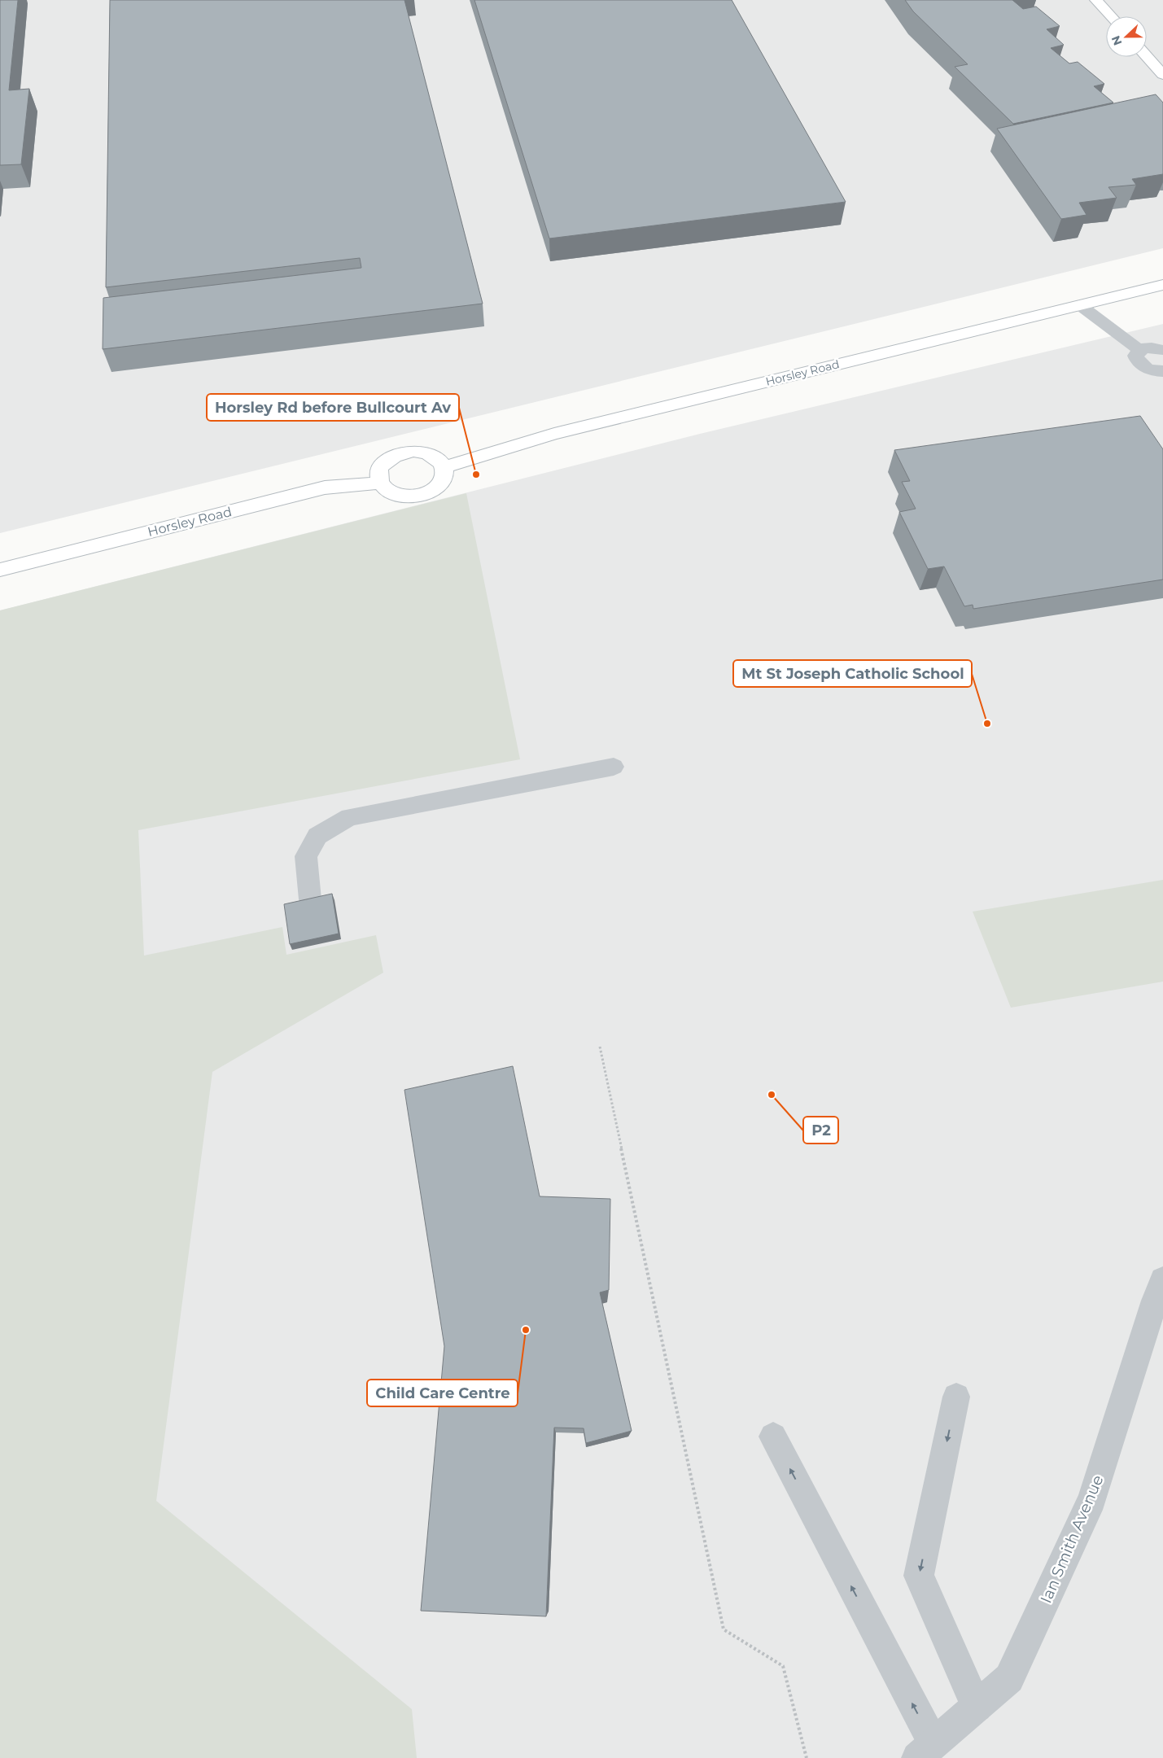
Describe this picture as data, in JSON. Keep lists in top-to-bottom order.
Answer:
{
  "streets": {
    "main road": ["Horsley Road"],
    "street": ["Ian Smith Avenue"]
  },
  "places": [
    "Horsley Rd before Bullcourt Av",
    "Mt St Joseph Catholic School",
    "P2",
    "Child Care Centre"
  ],
  "north": "left"
}
